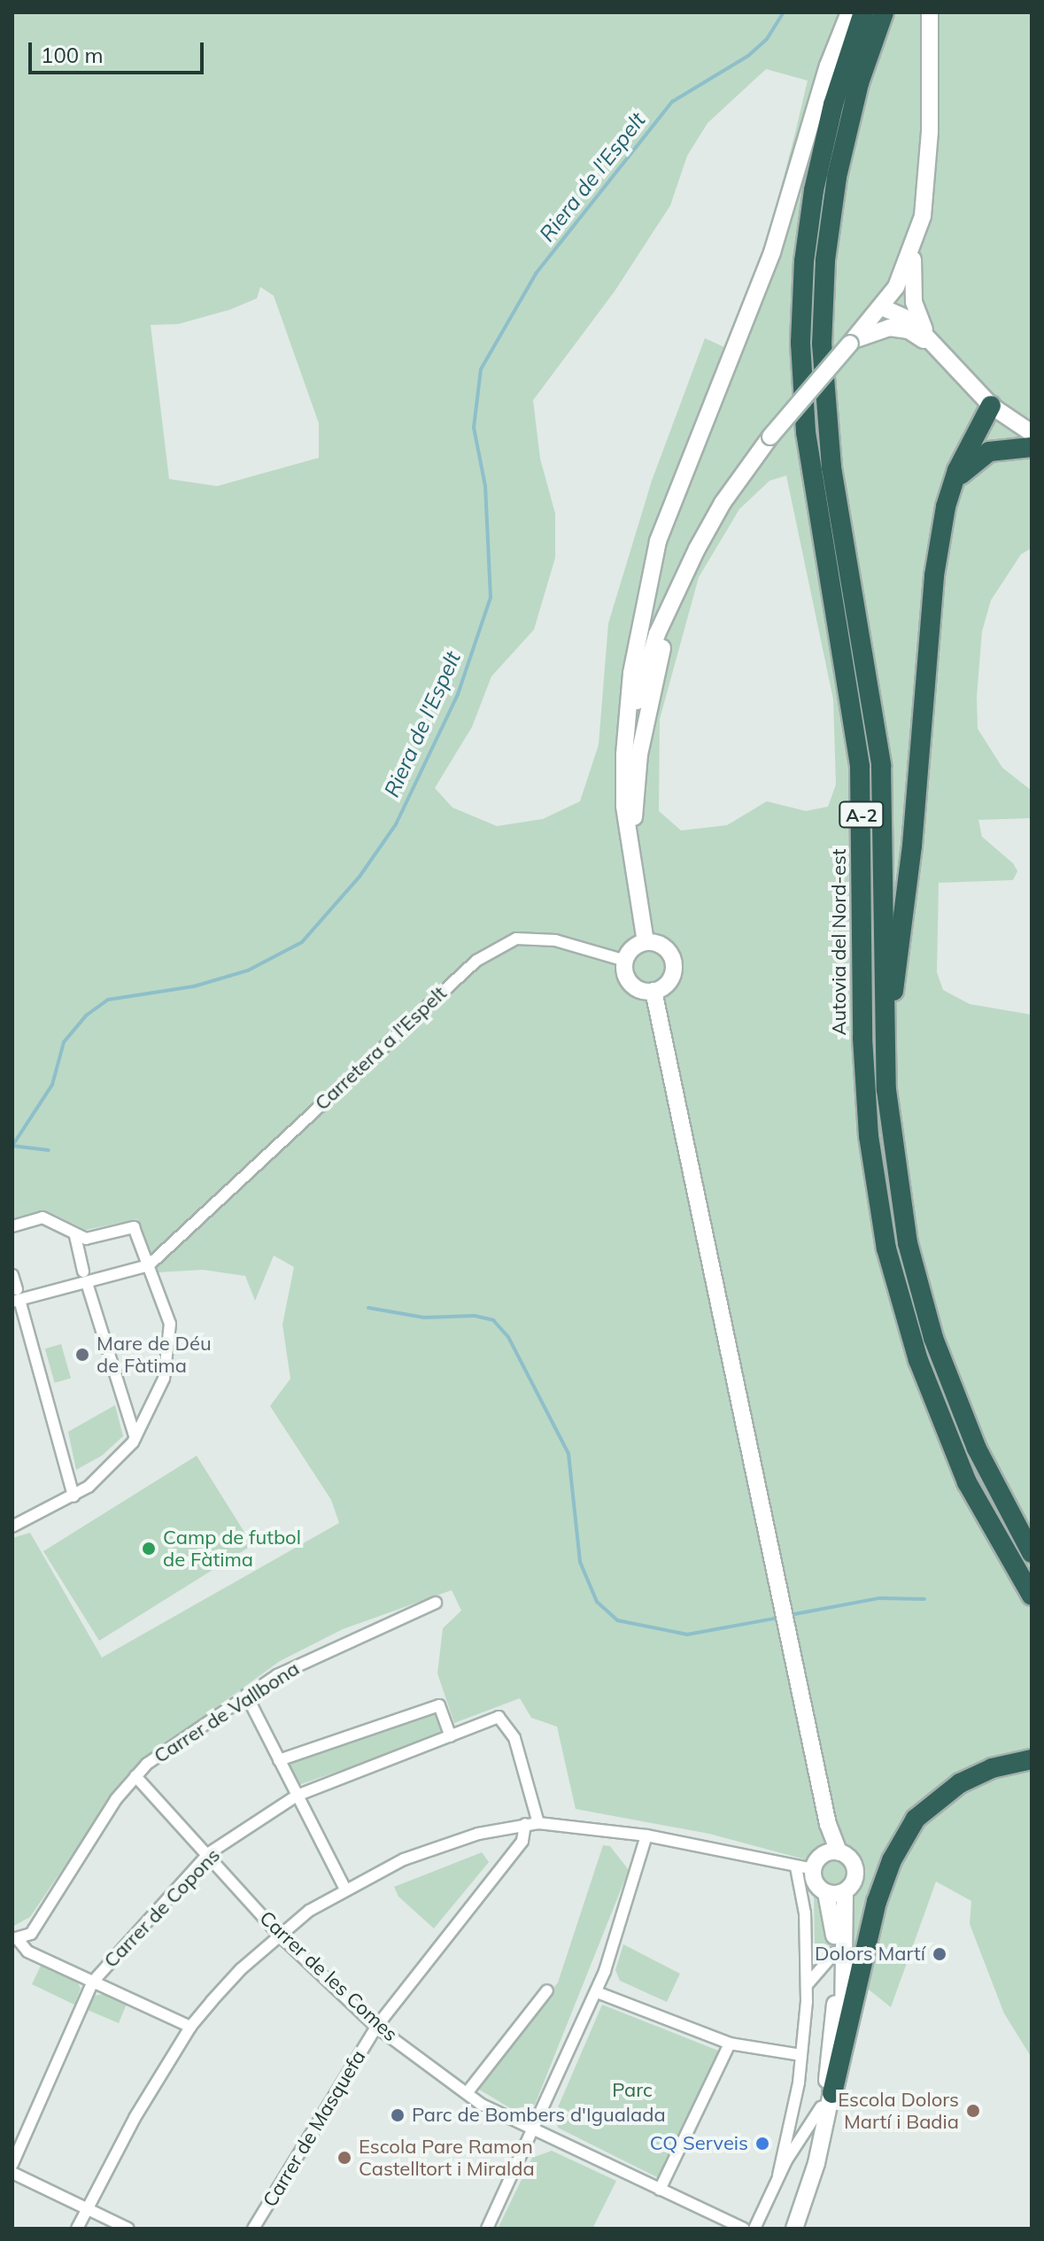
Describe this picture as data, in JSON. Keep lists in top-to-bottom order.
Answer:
{
  "streets": {
    "highway": ["A-2", "Autovia del Nord-est"],
    "street": [
      "Carretera a l'Espelt",
      "Carrer de Vallbona",
      "Carrer de Copons",
      "Carrer de les Comes",
      "Carrer de Masquefa"
    ]
  },
  "crossings": [
    ["Carrer de Vallbona", "Carrer de les Comes"],
    ["Carrer de Copons", "Carrer de les Comes"],
    ["Carrer de les Comes", "Carrer de Masquefa"]
  ],
  "water": ["Riera de l'Espelt"],
  "parks": ["Parc"],
  "places": [
    "Mare de Déu de Fàtima",
    "Camp de futbol de Fàtima",
    "Dolors Martí",
    "Escola Dolors Martí i Badia",
    "Parc de Bombers d'Igualada",
    "CQ Serveis",
    "Escola Pare Ramon Castelltort i Miralda"
  ],
  "scale_bar": "100 m"
}
